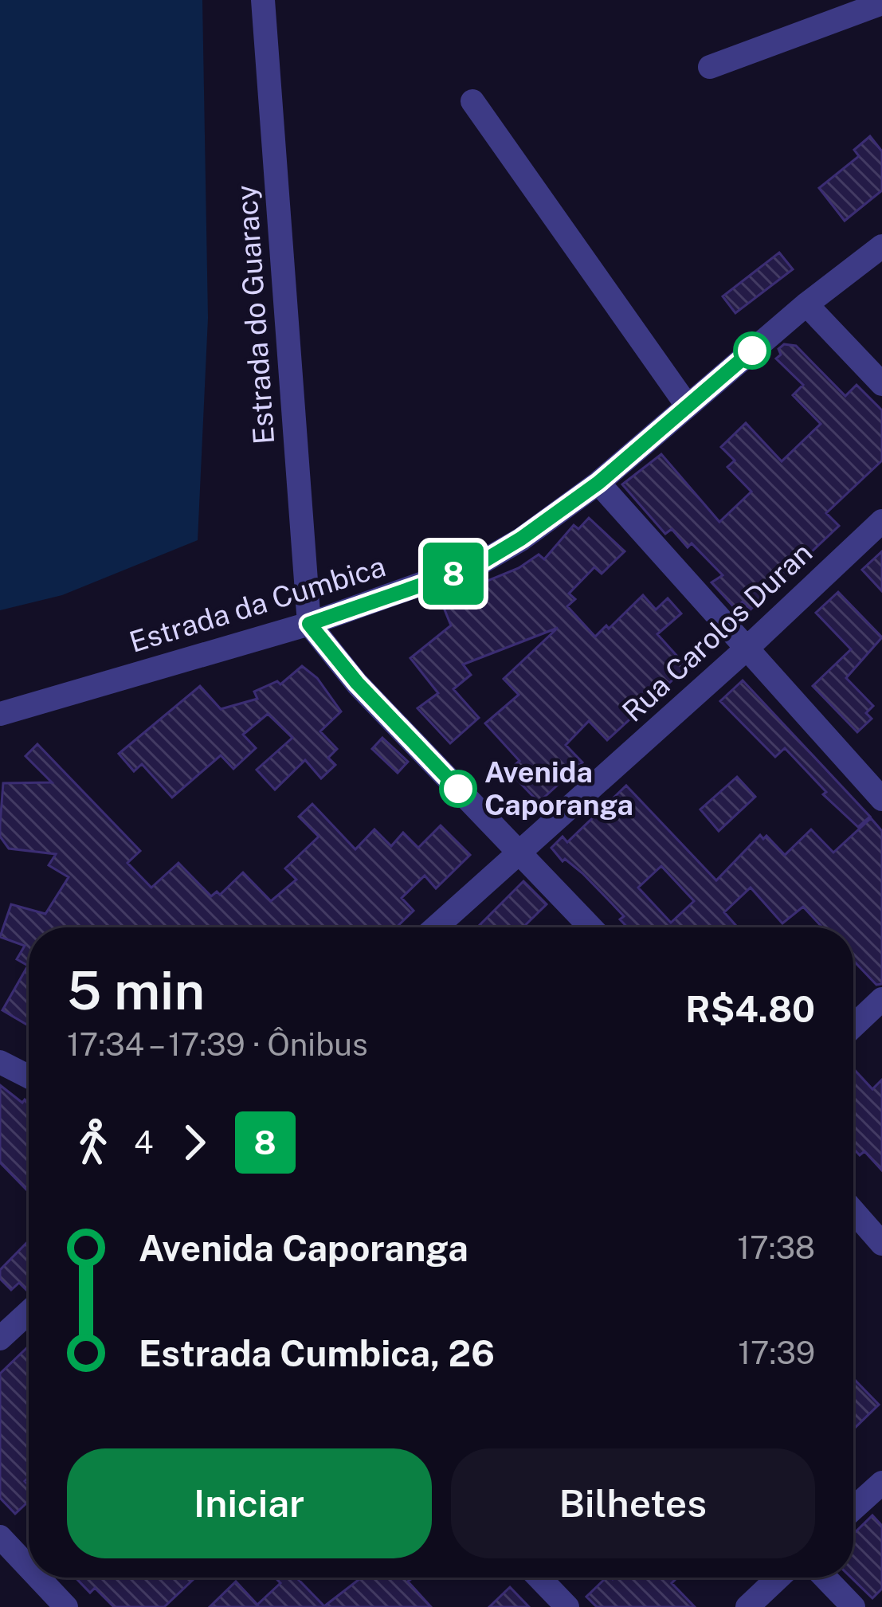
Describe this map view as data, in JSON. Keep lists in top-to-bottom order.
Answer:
{
  "streets": {
    "street": ["Estrada do Guaracy", "Estrada da Cumbica", "Rua Carolos Duran"]
  },
  "crossings": [
    ["Estrada do Guaracy", "Estrada da Cumbica"]
  ],
  "places": ["Avenida Caporanga"],
  "lines": ["bus line 8"],
  "page": {
    "on_map": "8",
    "heading": ["5 min", "17:34 – 17:39 · Ônibus", "R$4.80"],
    "legs": ["4", "8"],
    "list": [
      {
        "name": "Avenida Caporanga",
        "value": "17:38"
      },
      {
        "name": "Estrada Cumbica, 26",
        "value": "17:39"
      }
    ],
    "buttons": ["Iniciar", "Bilhetes"]
  }
}
